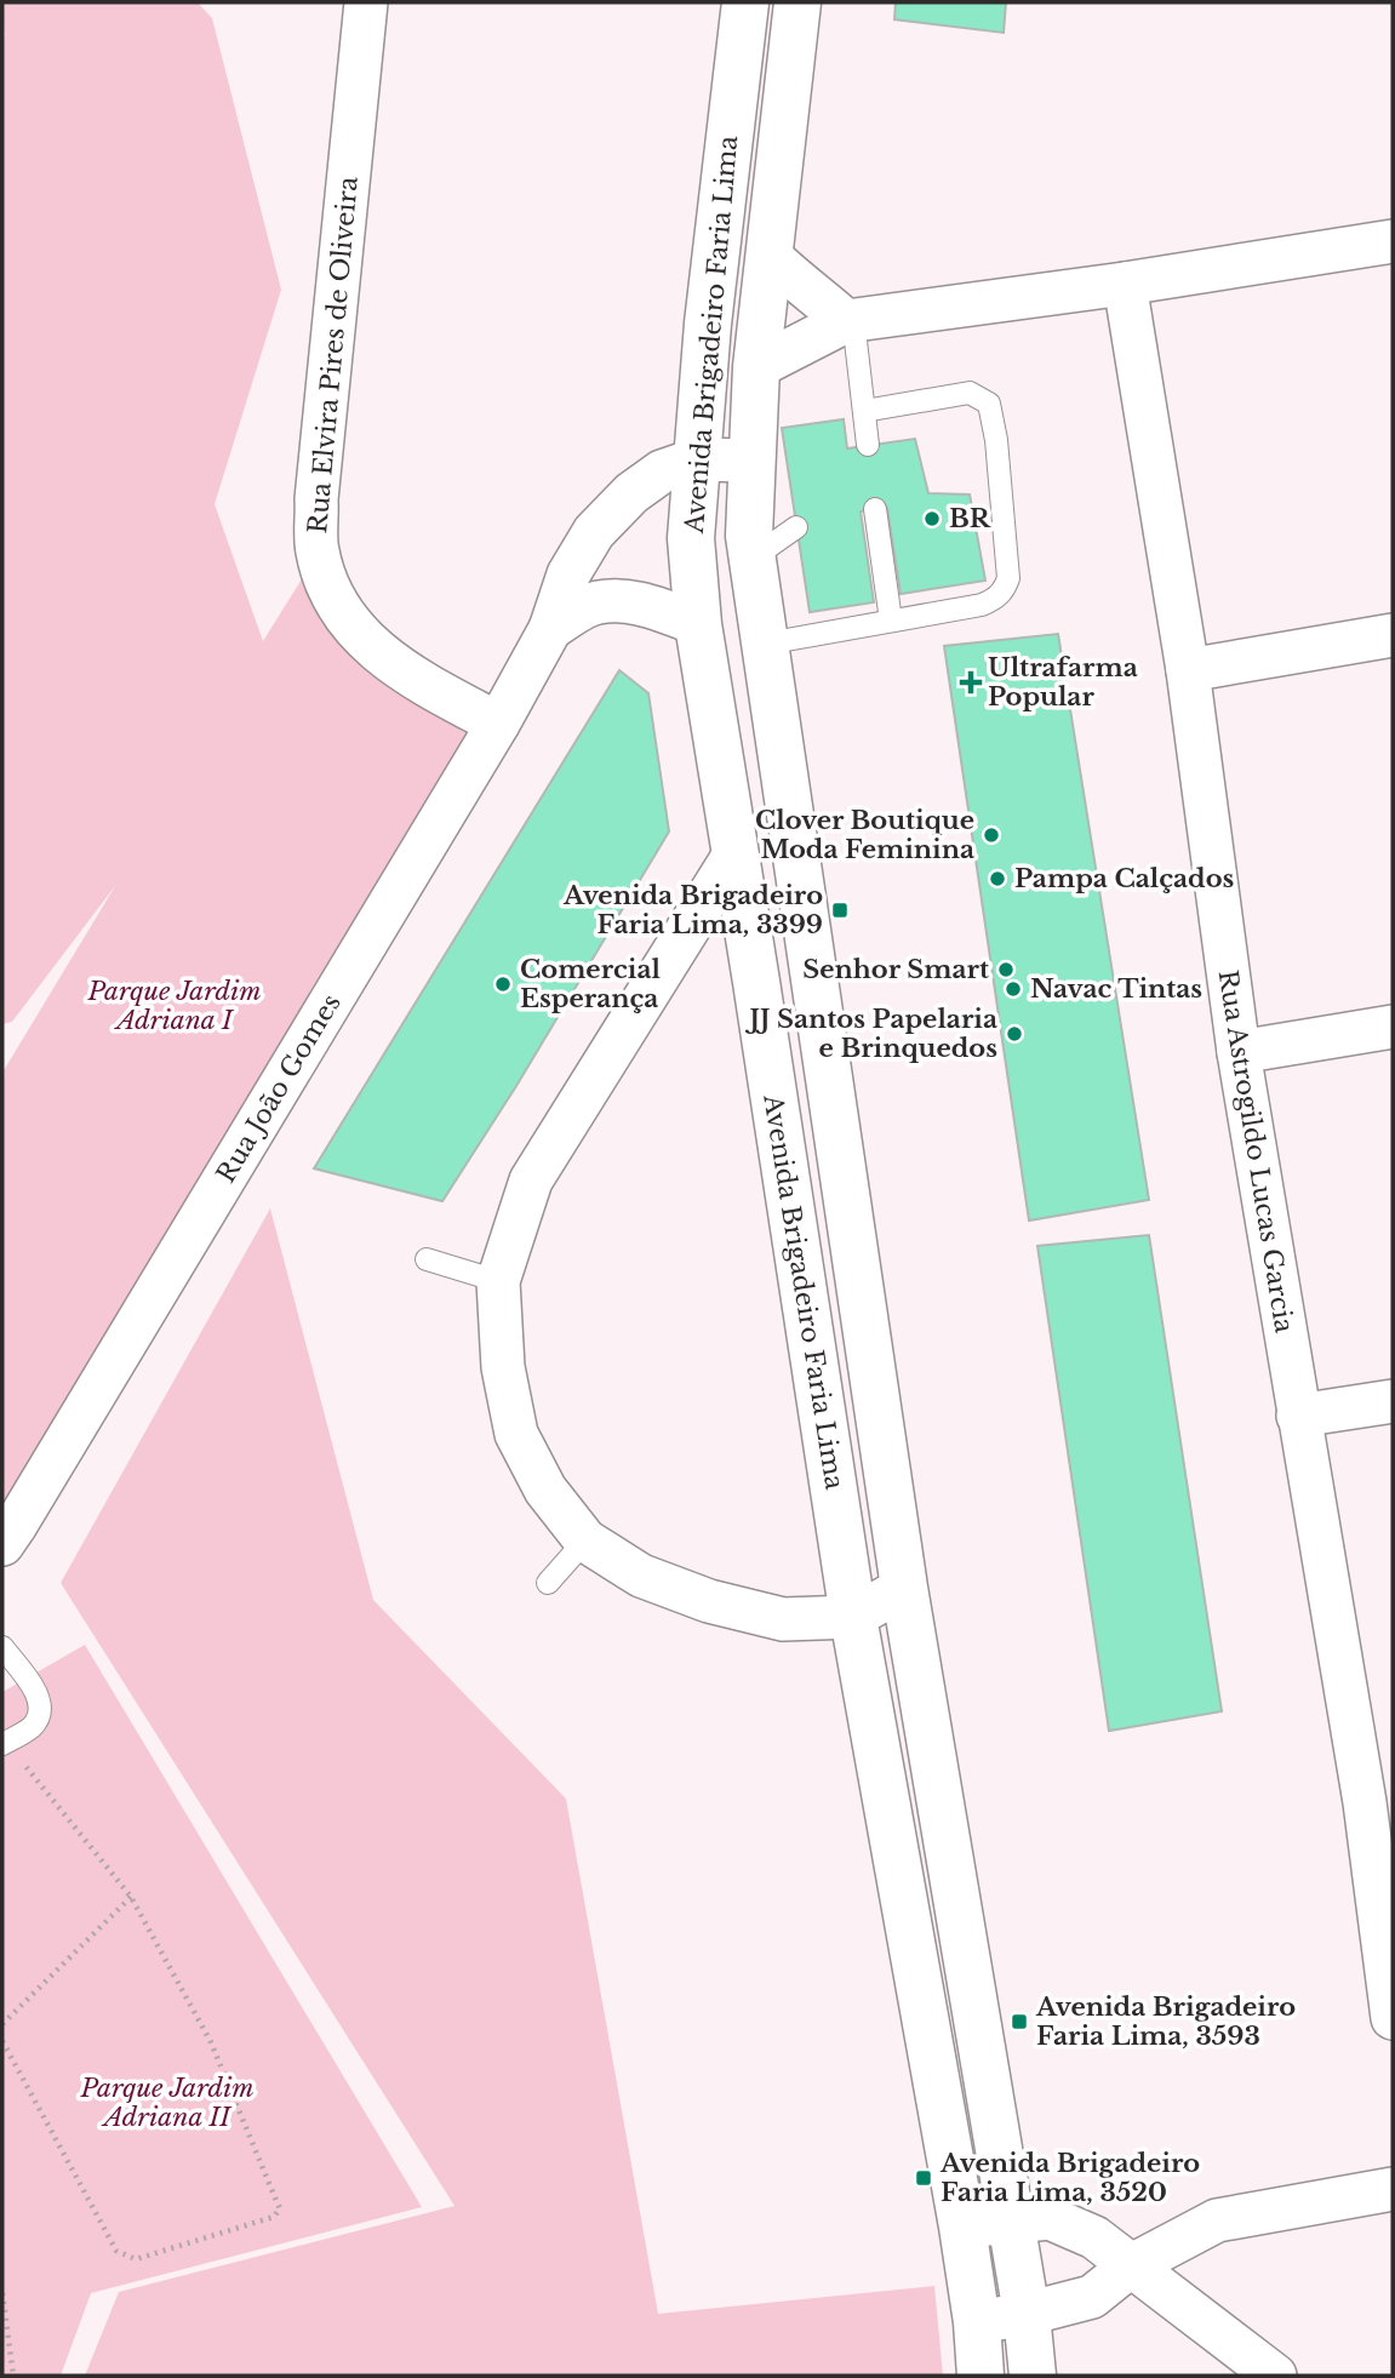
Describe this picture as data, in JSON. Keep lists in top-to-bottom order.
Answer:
{
  "streets": {
    "main road": ["Avenida Brigadeiro Faria Lima"],
    "street": ["Rua Elvira Pires de Oliveira", "Rua João Gomes", "Rua Astrogildo Lucas Garcia"]
  },
  "crossings": [
    ["Avenida Brigadeiro Faria Lima", "Rua João Gomes"],
    ["Rua Elvira Pires de Oliveira", "Rua João Gomes"]
  ],
  "parks": ["Parque Jardim Adriana I", "Parque Jardim Adriana II"],
  "places": {
    "other": [
      "BR",
      "Clover Boutique Moda Feminina",
      "Pampa Calçados",
      "Senhor Smart",
      "Comercial Esperança",
      "Navac Tintas",
      "JJ Santos Papelaria e Brinquedos"
    ],
    "health": ["Ultrafarma Popular"],
    "transit": ["Avenida Brigadeiro Faria Lima, 3399", "Avenida Brigadeiro Faria Lima, 3593", "Avenida Brigadeiro Faria Lima, 3520"]
  }
}
